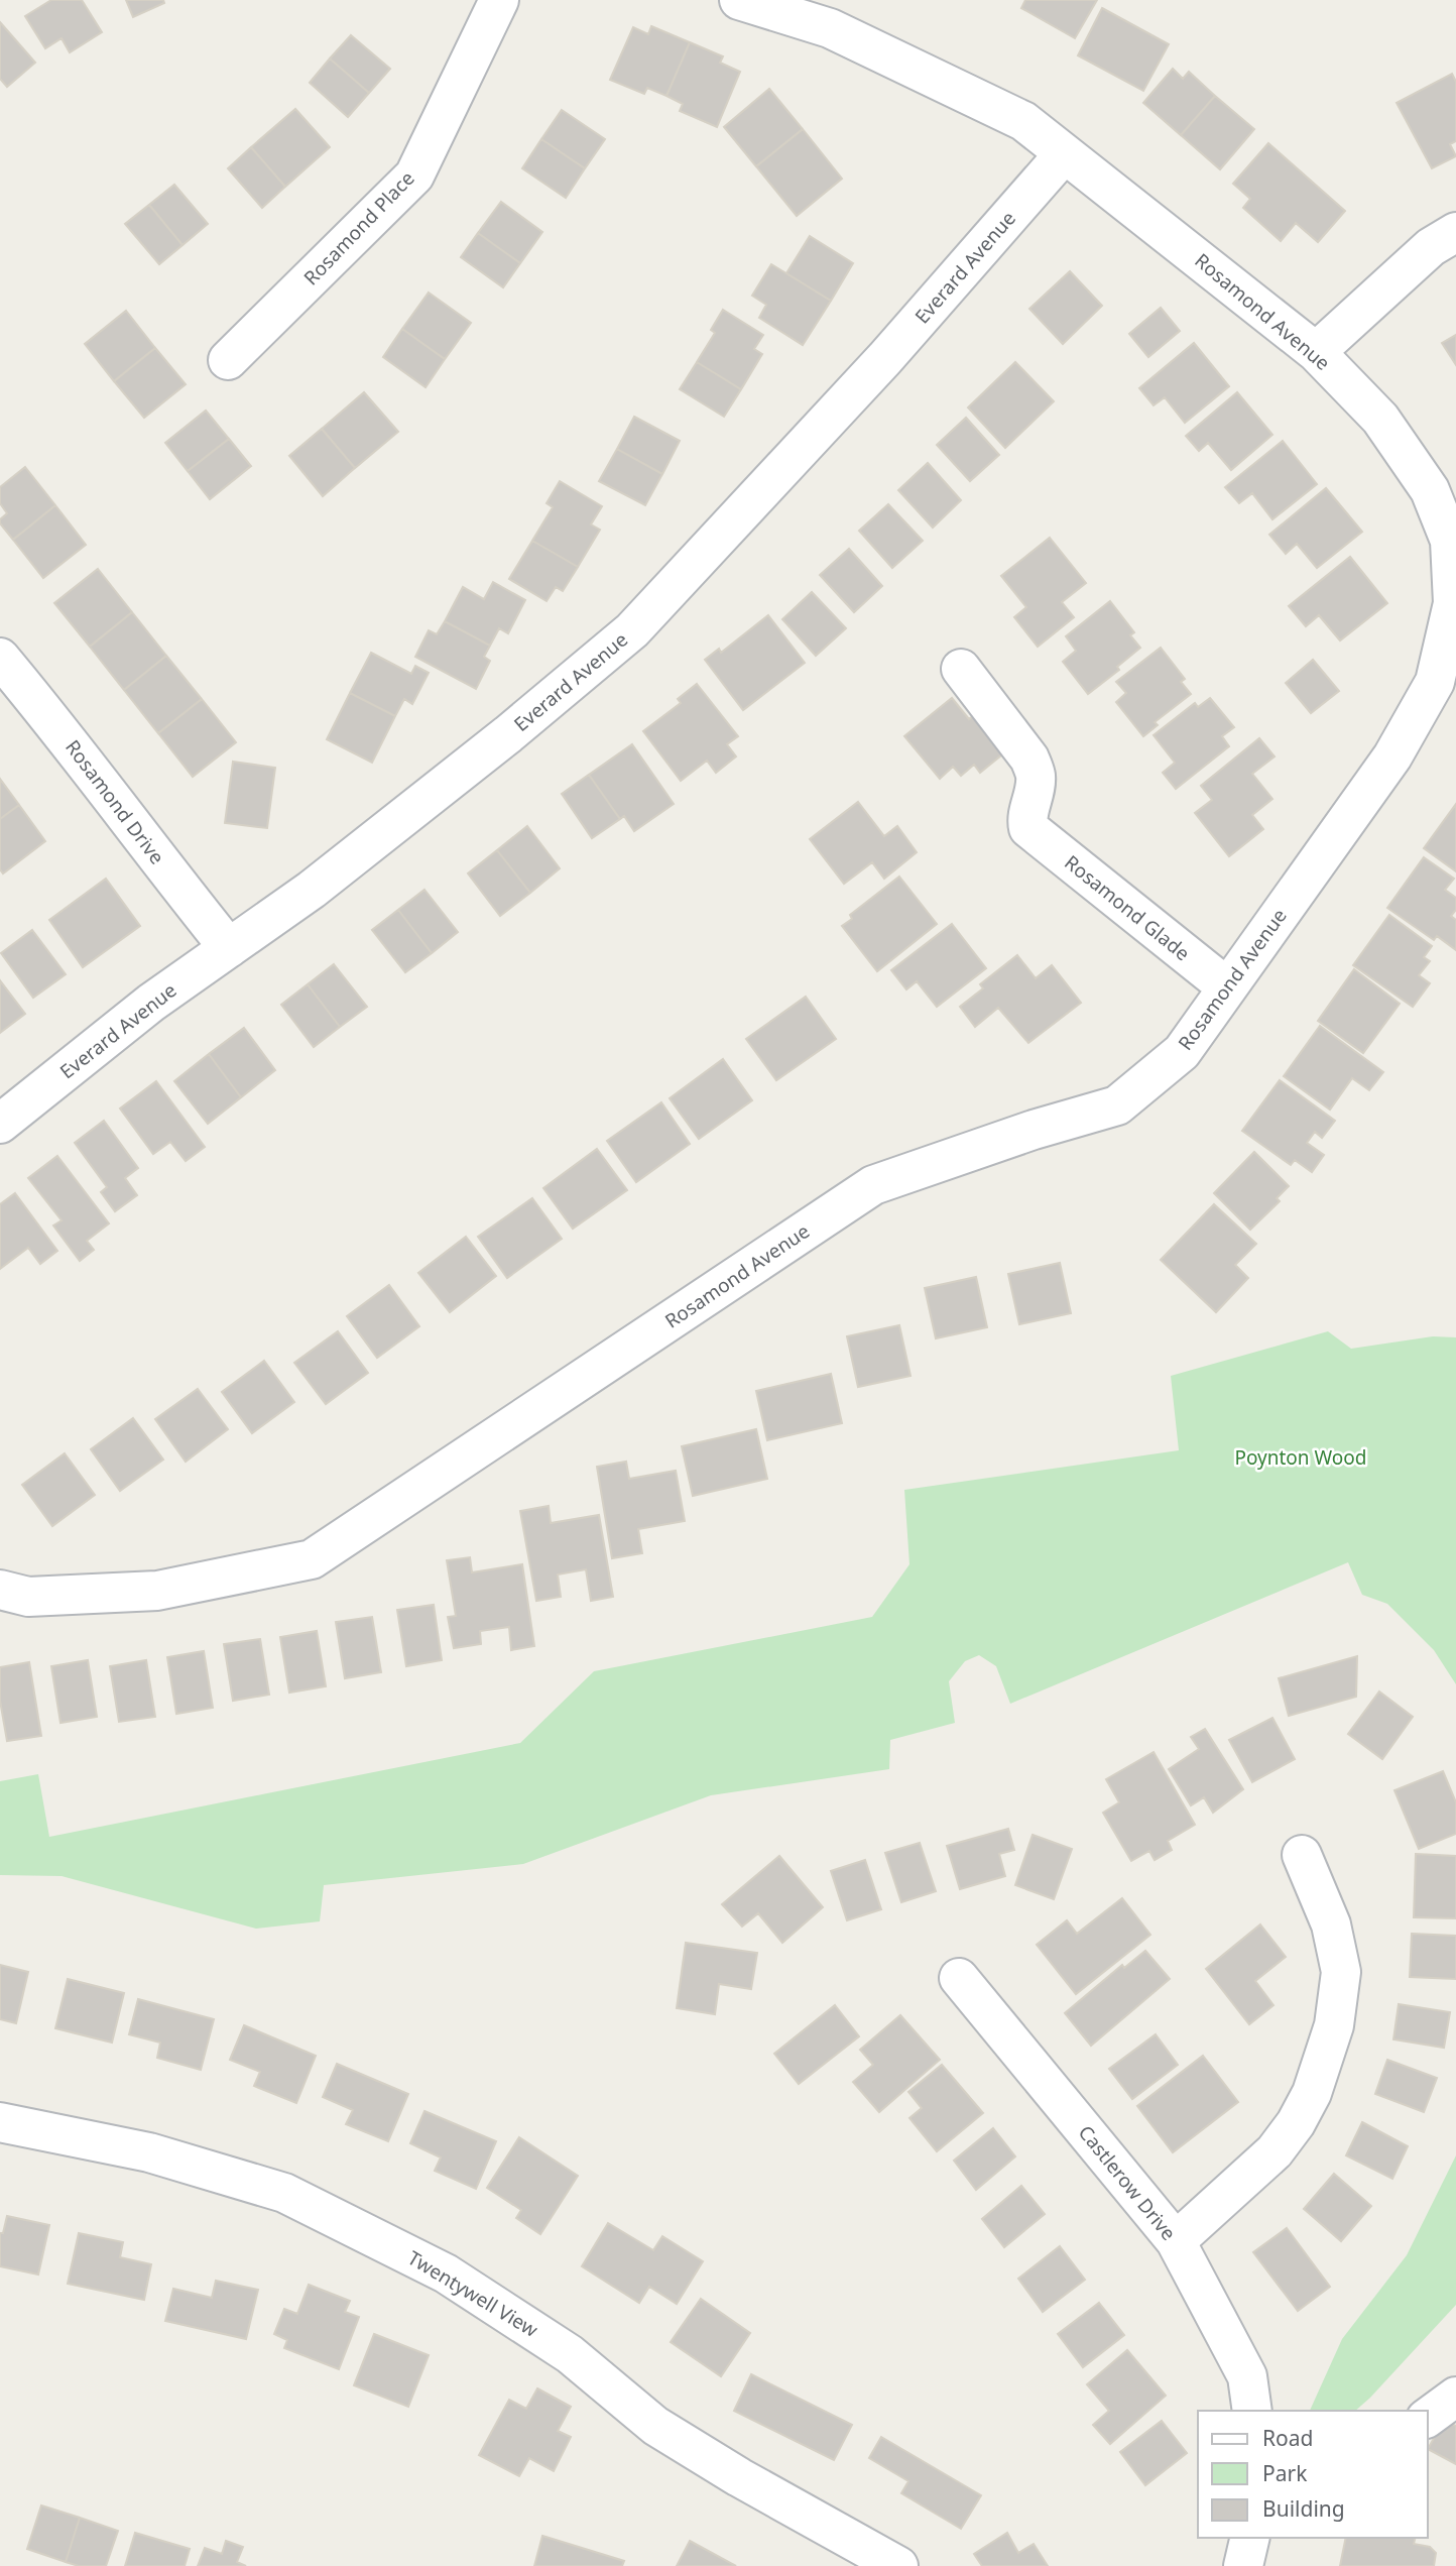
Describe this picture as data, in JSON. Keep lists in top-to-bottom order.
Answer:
{
  "streets": {
    "street": [
      "Rosamond Place",
      "Everard Avenue",
      "Rosamond Avenue",
      "Rosamond Drive",
      "Rosamond Glade",
      "Castlerow Drive",
      "Twentywell View"
    ]
  },
  "crossings": [
    ["Everard Avenue", "Rosamond Avenue"],
    ["Everard Avenue", "Rosamond Drive"],
    ["Rosamond Avenue", "Rosamond Glade"]
  ],
  "parks": ["Poynton Wood"],
  "legend": ["Road", "Park", "Building"]
}
